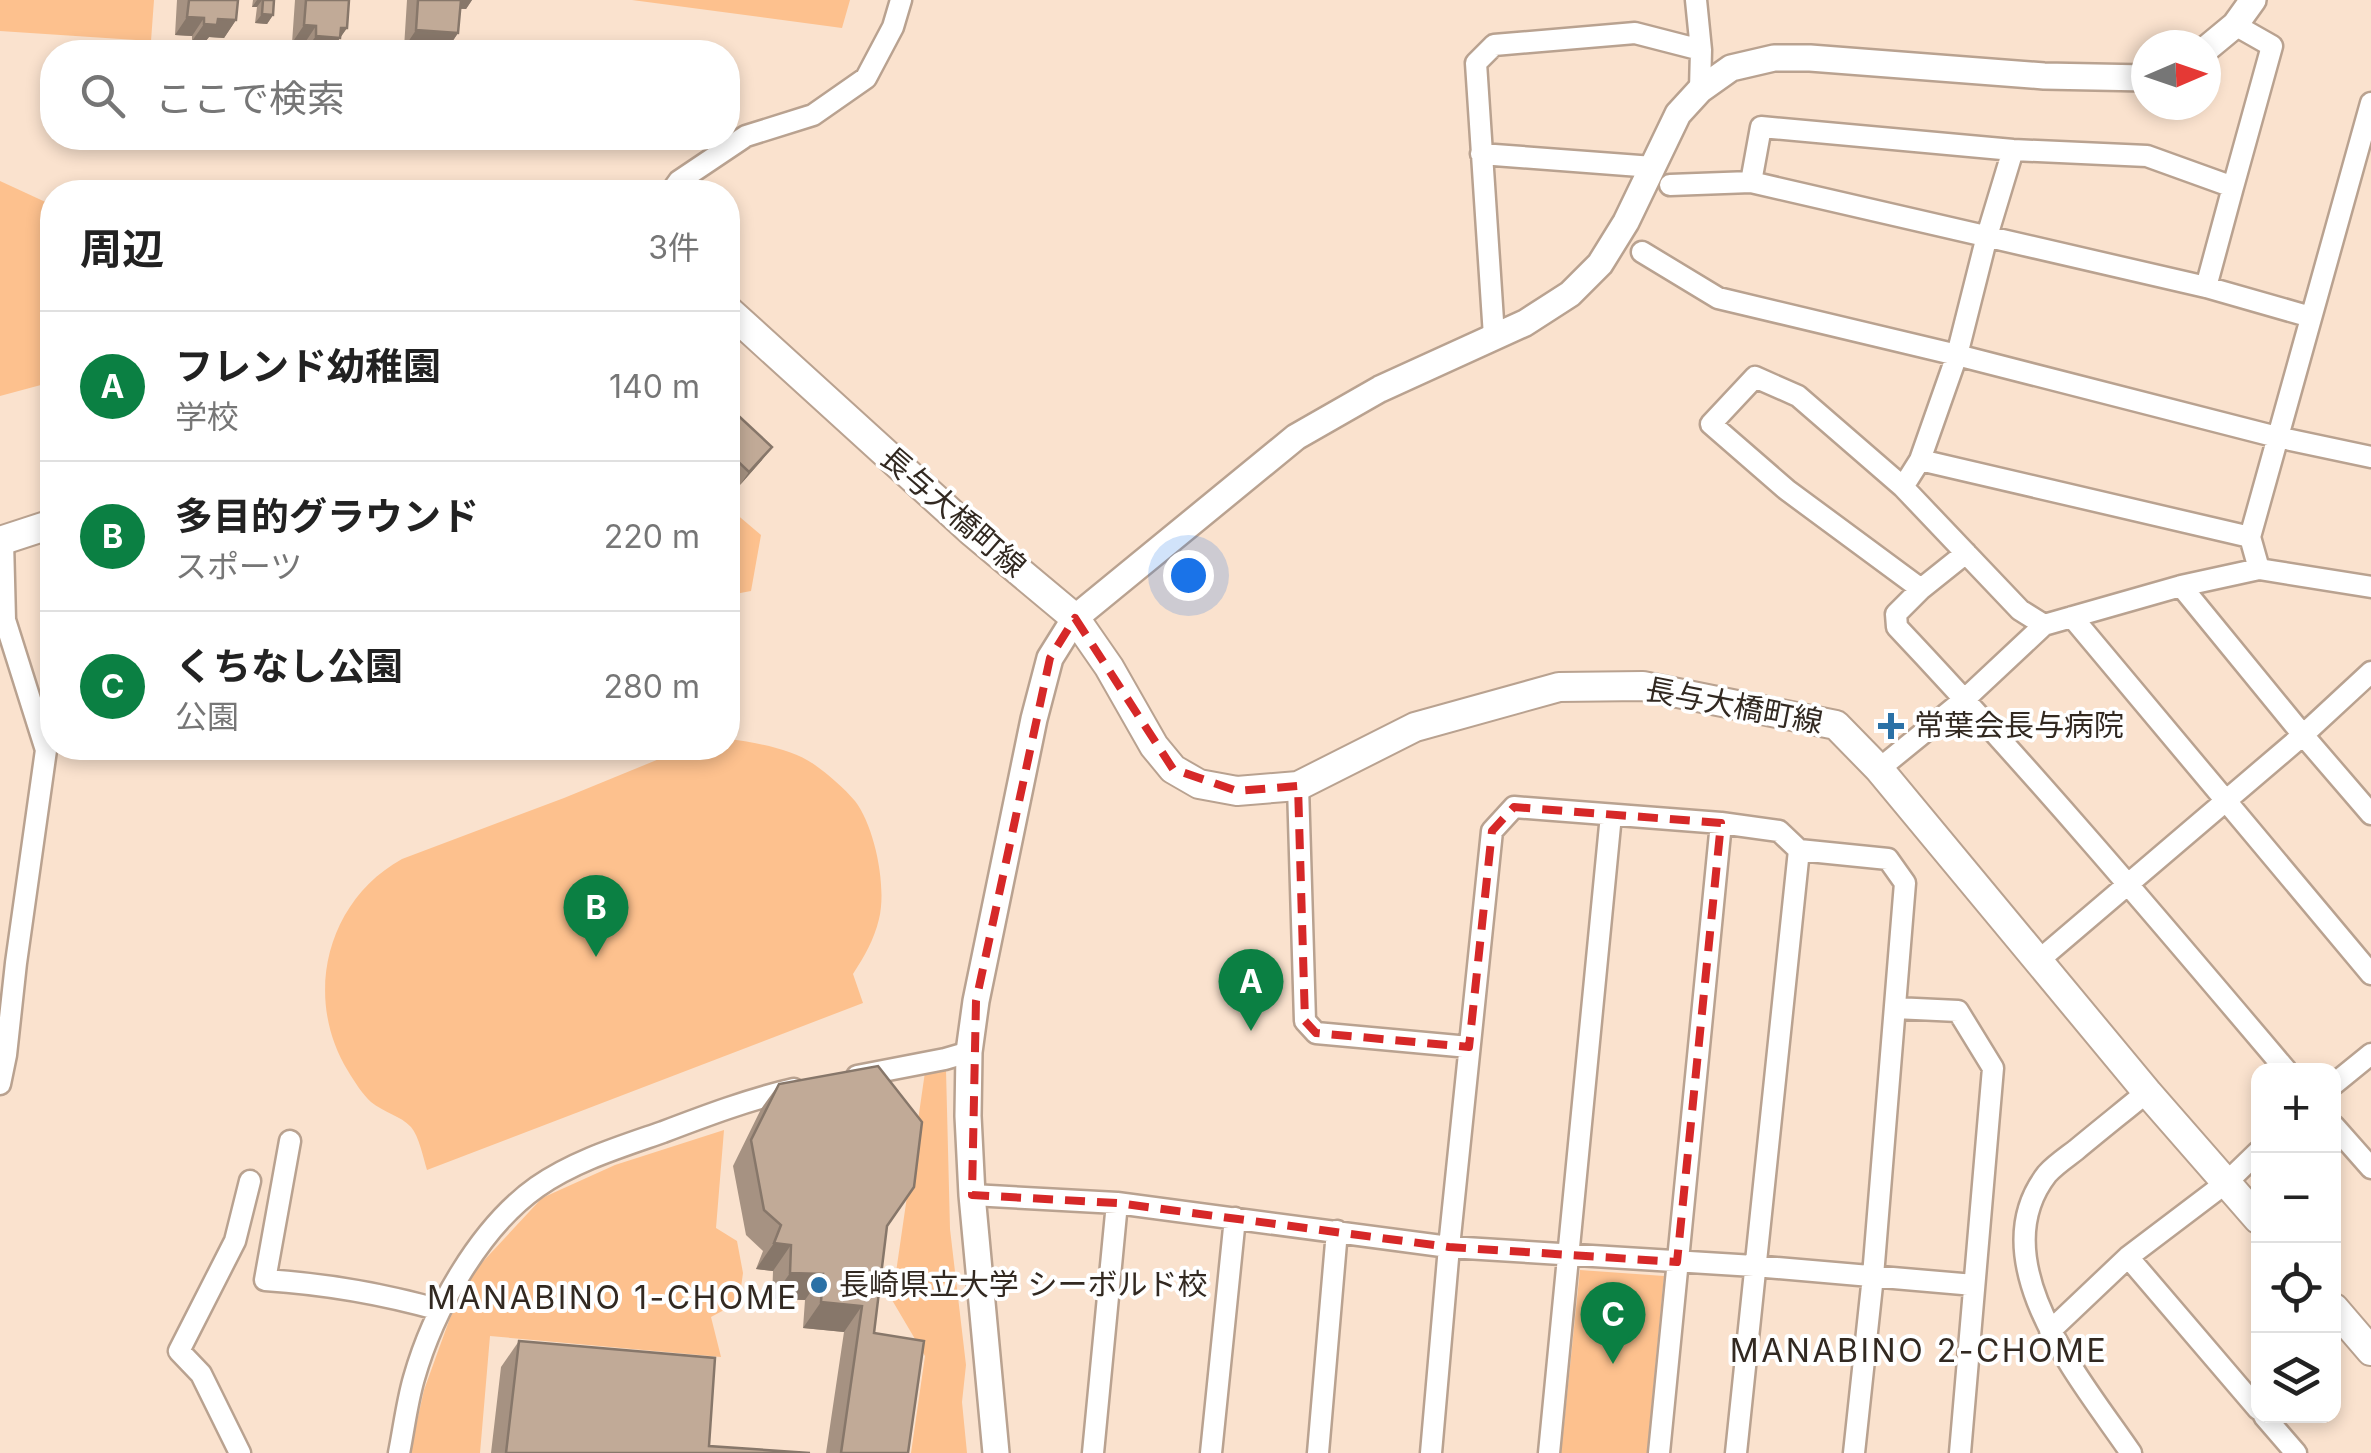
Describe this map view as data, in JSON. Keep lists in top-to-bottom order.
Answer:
{
  "streets": {
    "main road": ["長与大橋町線"]
  },
  "districts": ["MANABINO 1-CHOME", "MANABINO 2-CHOME"],
  "places": {
    "health": ["常葉会長与病院"],
    "other": ["長崎県立大学 シーボルド校"]
  },
  "north": "right",
  "page": {
    "search": "ここで検索",
    "heading": ["周辺", "3件"],
    "list": [
      {
        "mark": "A",
        "name": "フレンド幼稚園",
        "note": "学校",
        "value": "140 m"
      },
      {
        "mark": "B",
        "name": "多目的グラウンド",
        "note": "スポーツ",
        "value": "220 m"
      },
      {
        "mark": "C",
        "name": "くちなし公園",
        "note": "公園",
        "value": "280 m"
      }
    ],
    "pins": ["B", "A", "C"],
    "map_buttons": ["+", "−"]
  }
}
